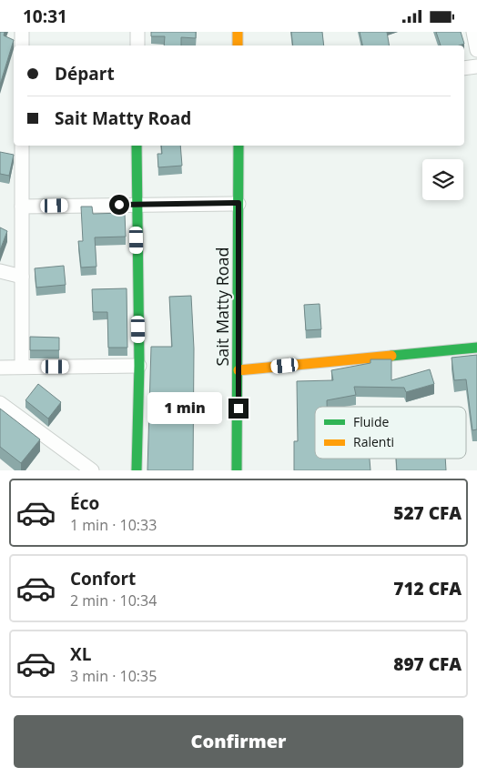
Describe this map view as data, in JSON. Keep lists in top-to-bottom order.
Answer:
{
  "streets": {
    "street": ["Sait Matty Road"]
  },
  "legend": ["Fluide", "Ralenti"],
  "page": {
    "status": "10:31",
    "banner": ["Départ", "Sait Matty Road"],
    "bubble": "1 min",
    "list": [
      {
        "name": "Éco",
        "note": "1 min · 10:33",
        "value": "527 CFA"
      },
      {
        "name": "Confort",
        "note": "2 min · 10:34",
        "value": "712 CFA"
      },
      {
        "name": "XL",
        "note": "3 min · 10:35",
        "value": "897 CFA"
      }
    ],
    "buttons": "Confirmer"
  }
}
